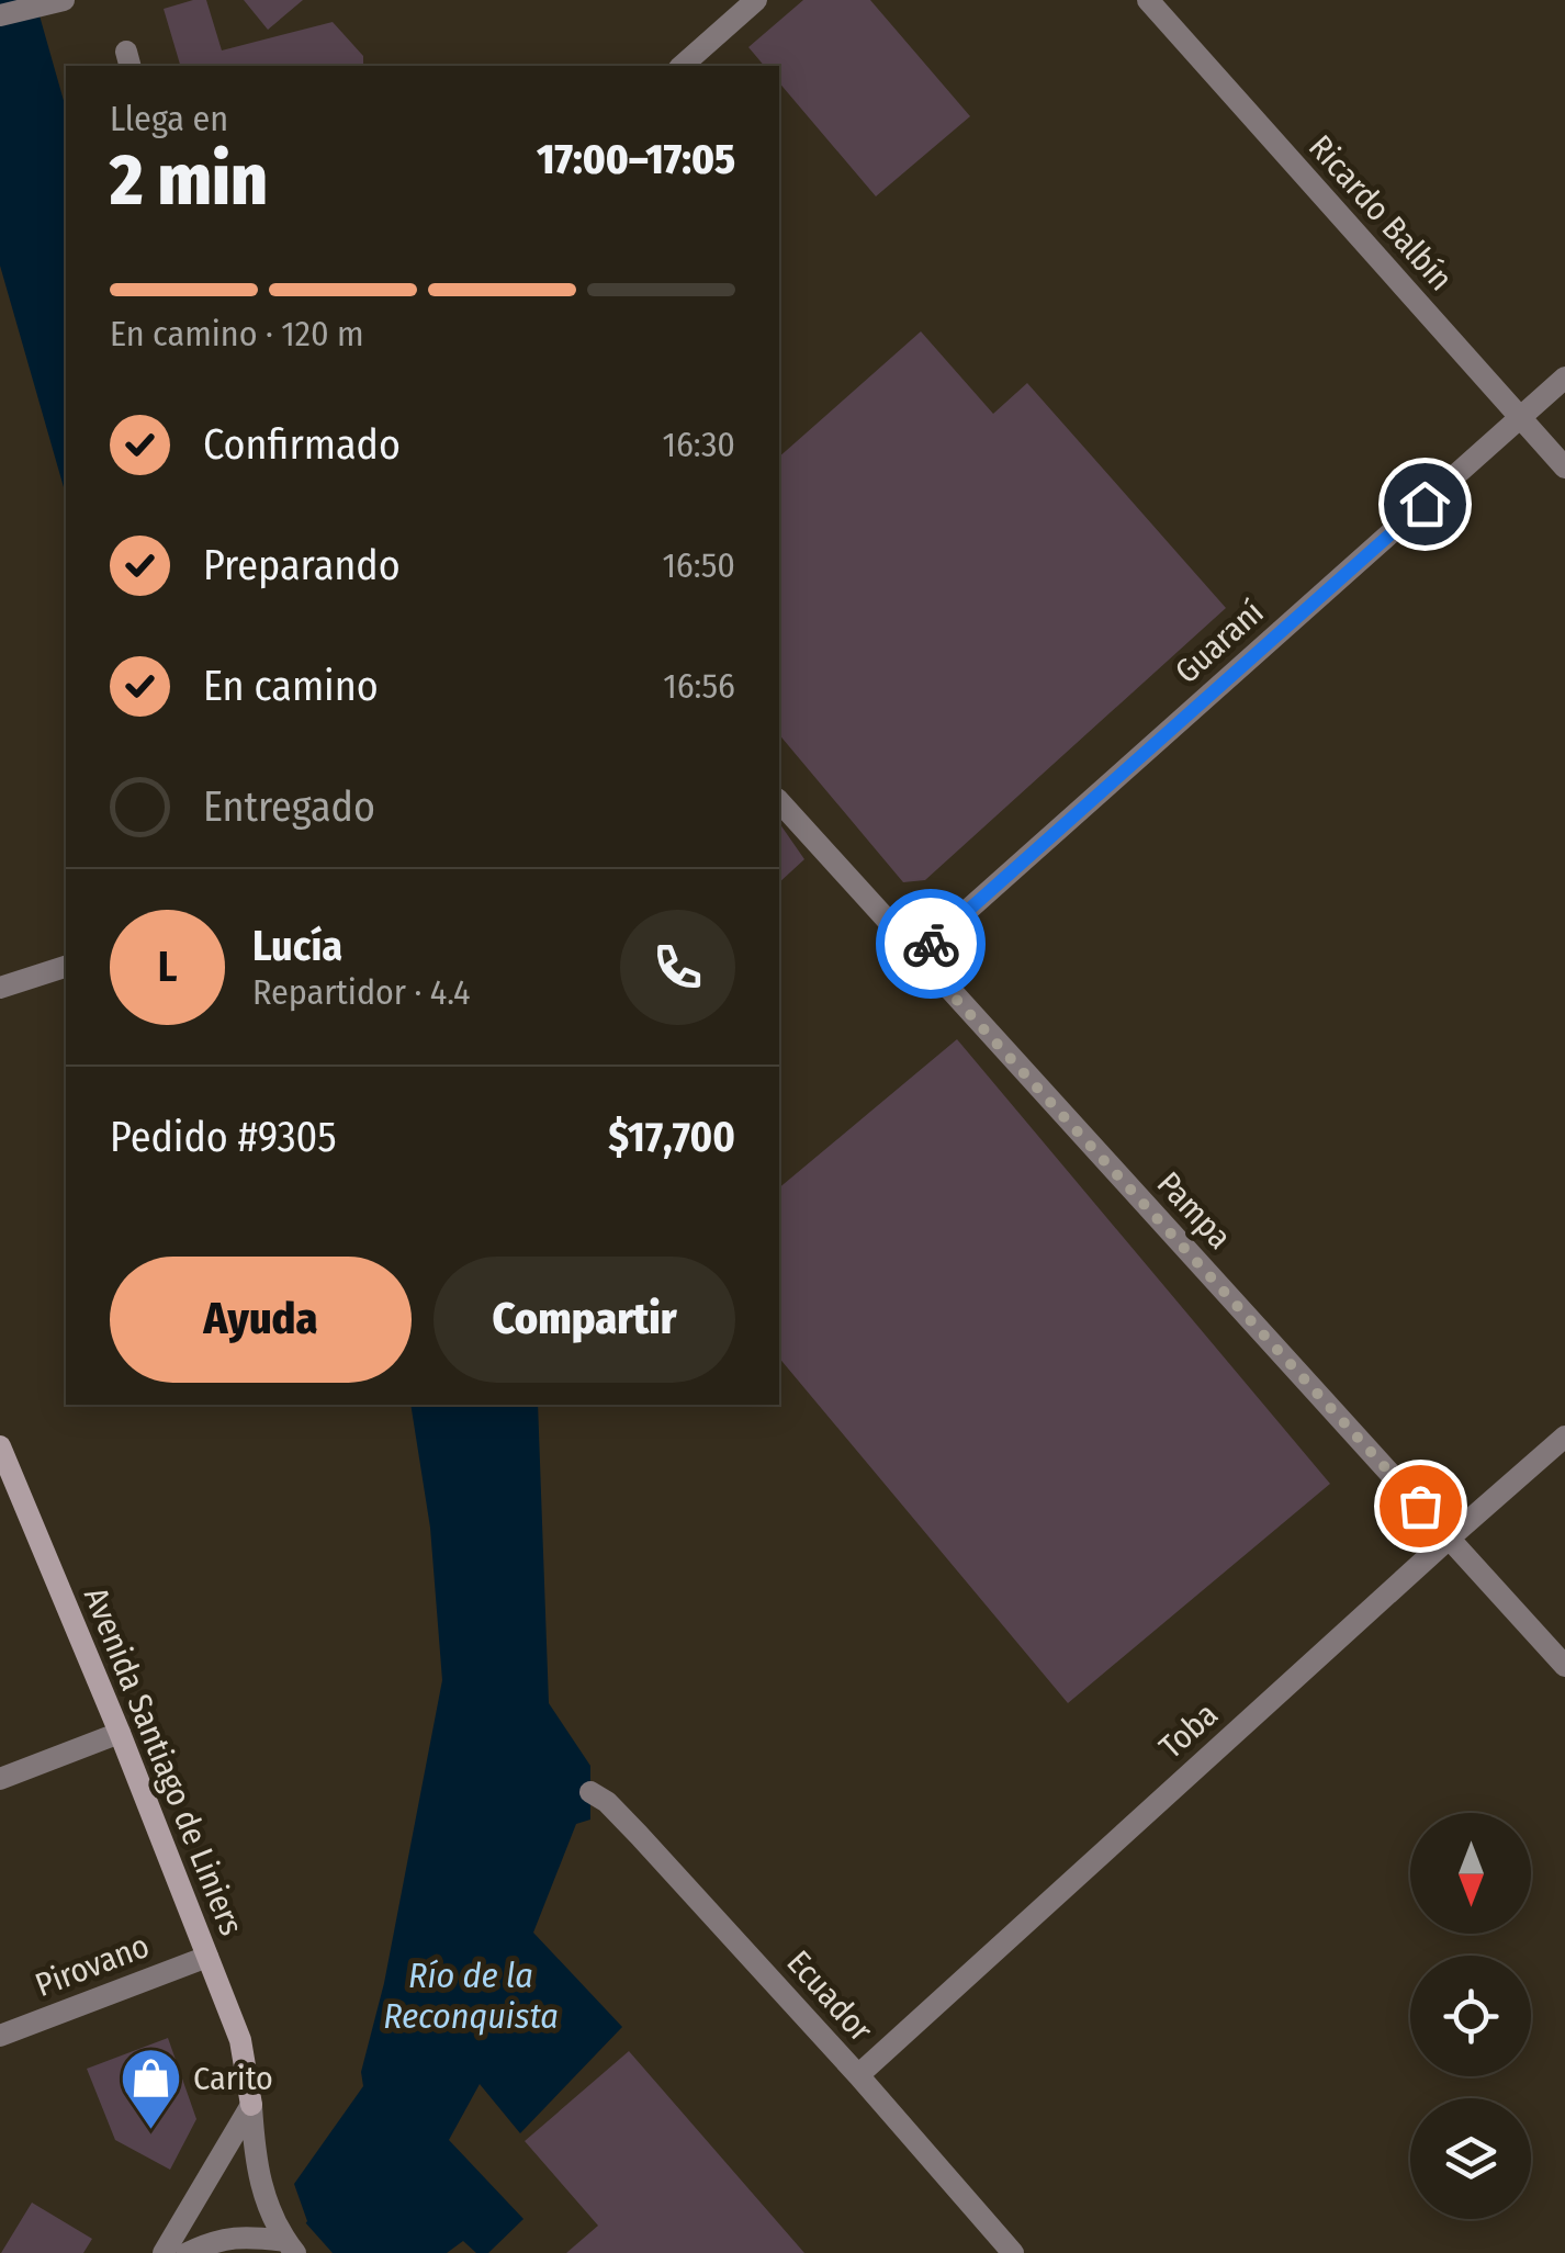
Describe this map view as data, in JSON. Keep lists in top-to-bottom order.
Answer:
{
  "streets": {
    "main road": ["Avenida Santiago de Liniers"],
    "street": [
      "Ricardo Balbín",
      "Guaraní",
      "Pampa",
      "Toba",
      "Pirovano",
      "Ecuador"
    ]
  },
  "crossings": [
    ["Ricardo Balbín", "Guaraní"],
    ["Guaraní", "Pampa"],
    ["Pampa", "Toba"],
    ["Toba", "Ecuador"],
    ["Avenida Santiago de Liniers", "Pirovano"]
  ],
  "water": ["Río de la Reconquista"],
  "places": {
    "shop": ["Carito"]
  },
  "north": "bottom",
  "page": {
    "heading": ["2 min", "Llega en", "17:00–17:05"],
    "panel": [
      "Lucía",
      "Repartidor · 4.4",
      "Pedido #9305",
      "$17,700"
    ],
    "bar": "En camino · 120 m",
    "list": [
      ["Confirmado", "16:30"],
      ["Preparando", "16:50"],
      ["En camino", "16:56"],
      "Entregado"
    ],
    "round": "L",
    "buttons": ["Ayuda", "Compartir"]
  }
}
